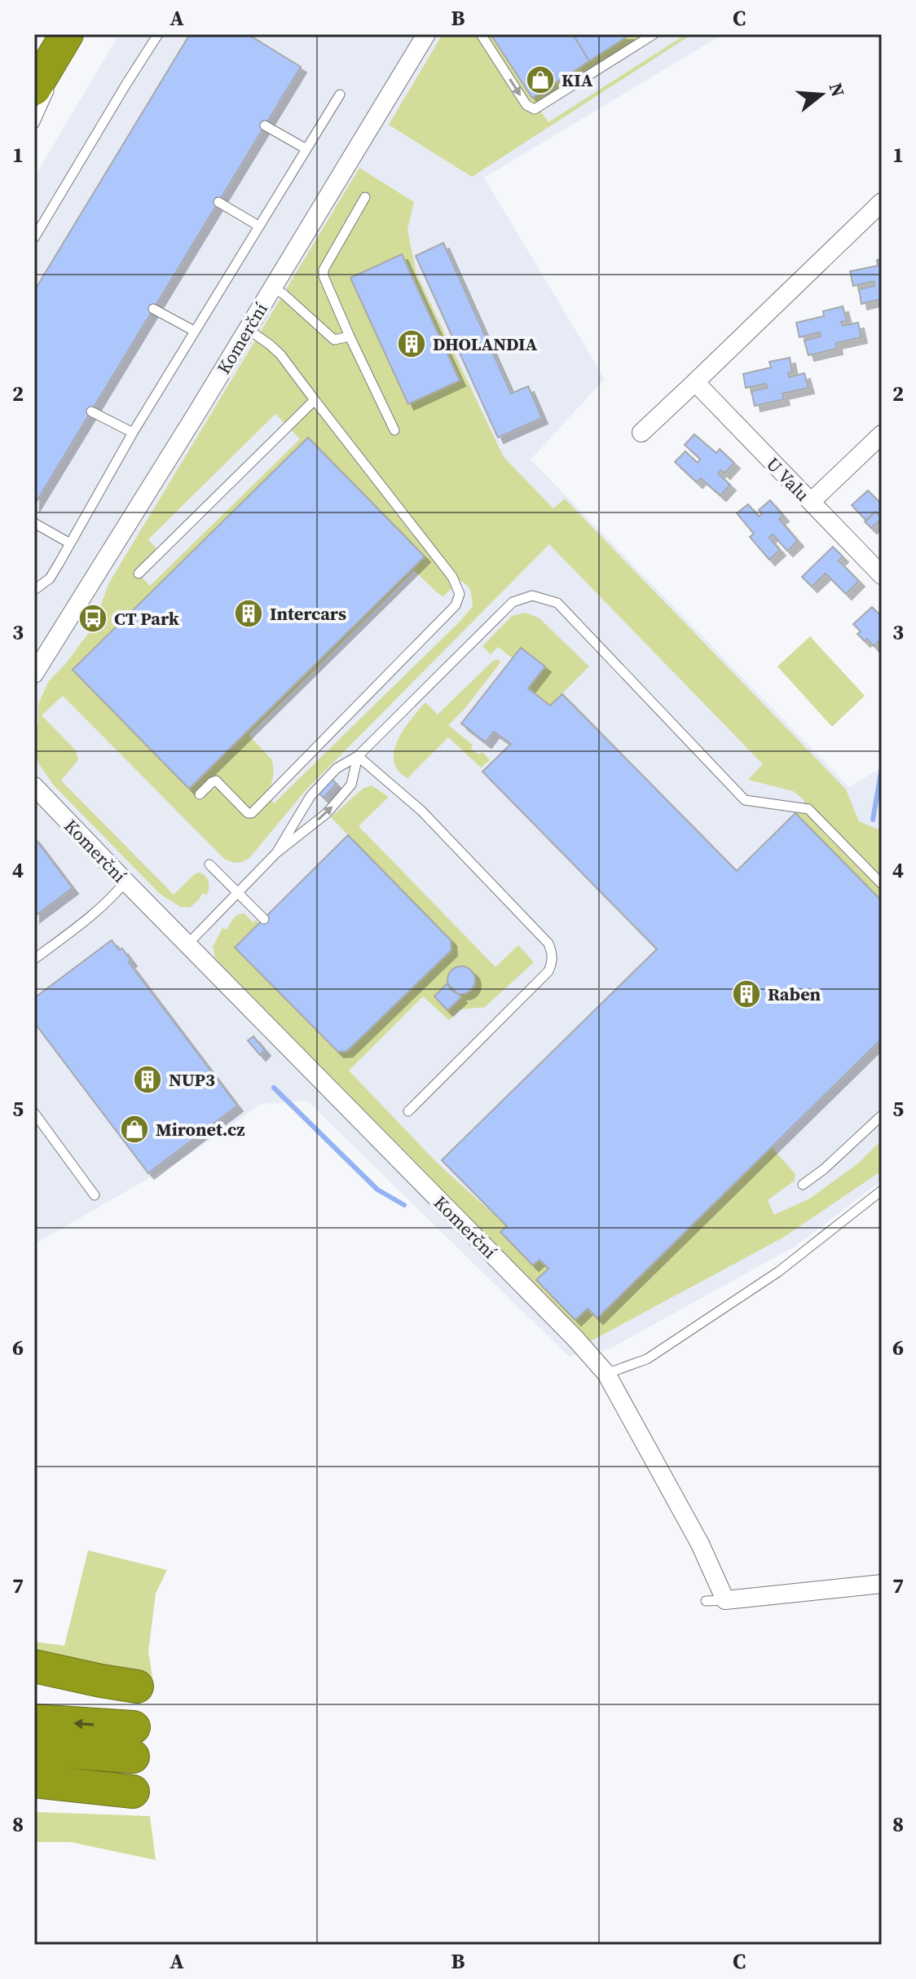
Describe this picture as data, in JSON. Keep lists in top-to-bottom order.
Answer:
{
  "streets": {
    "street": ["Komerční", "U Valu"]
  },
  "places": {
    "shop": ["KIA", "Mironet.cz"],
    "building": [
      "DHOLANDIA",
      "Intercars",
      "Raben",
      "NUP3"
    ],
    "bus stop": ["CT Park"]
  },
  "north": "right",
  "grid": {
    "columns": ["A", "B", "C"],
    "rows": [
      "1",
      "2",
      "3",
      "4",
      "5",
      "6",
      "7",
      "8"
    ]
  }
}
